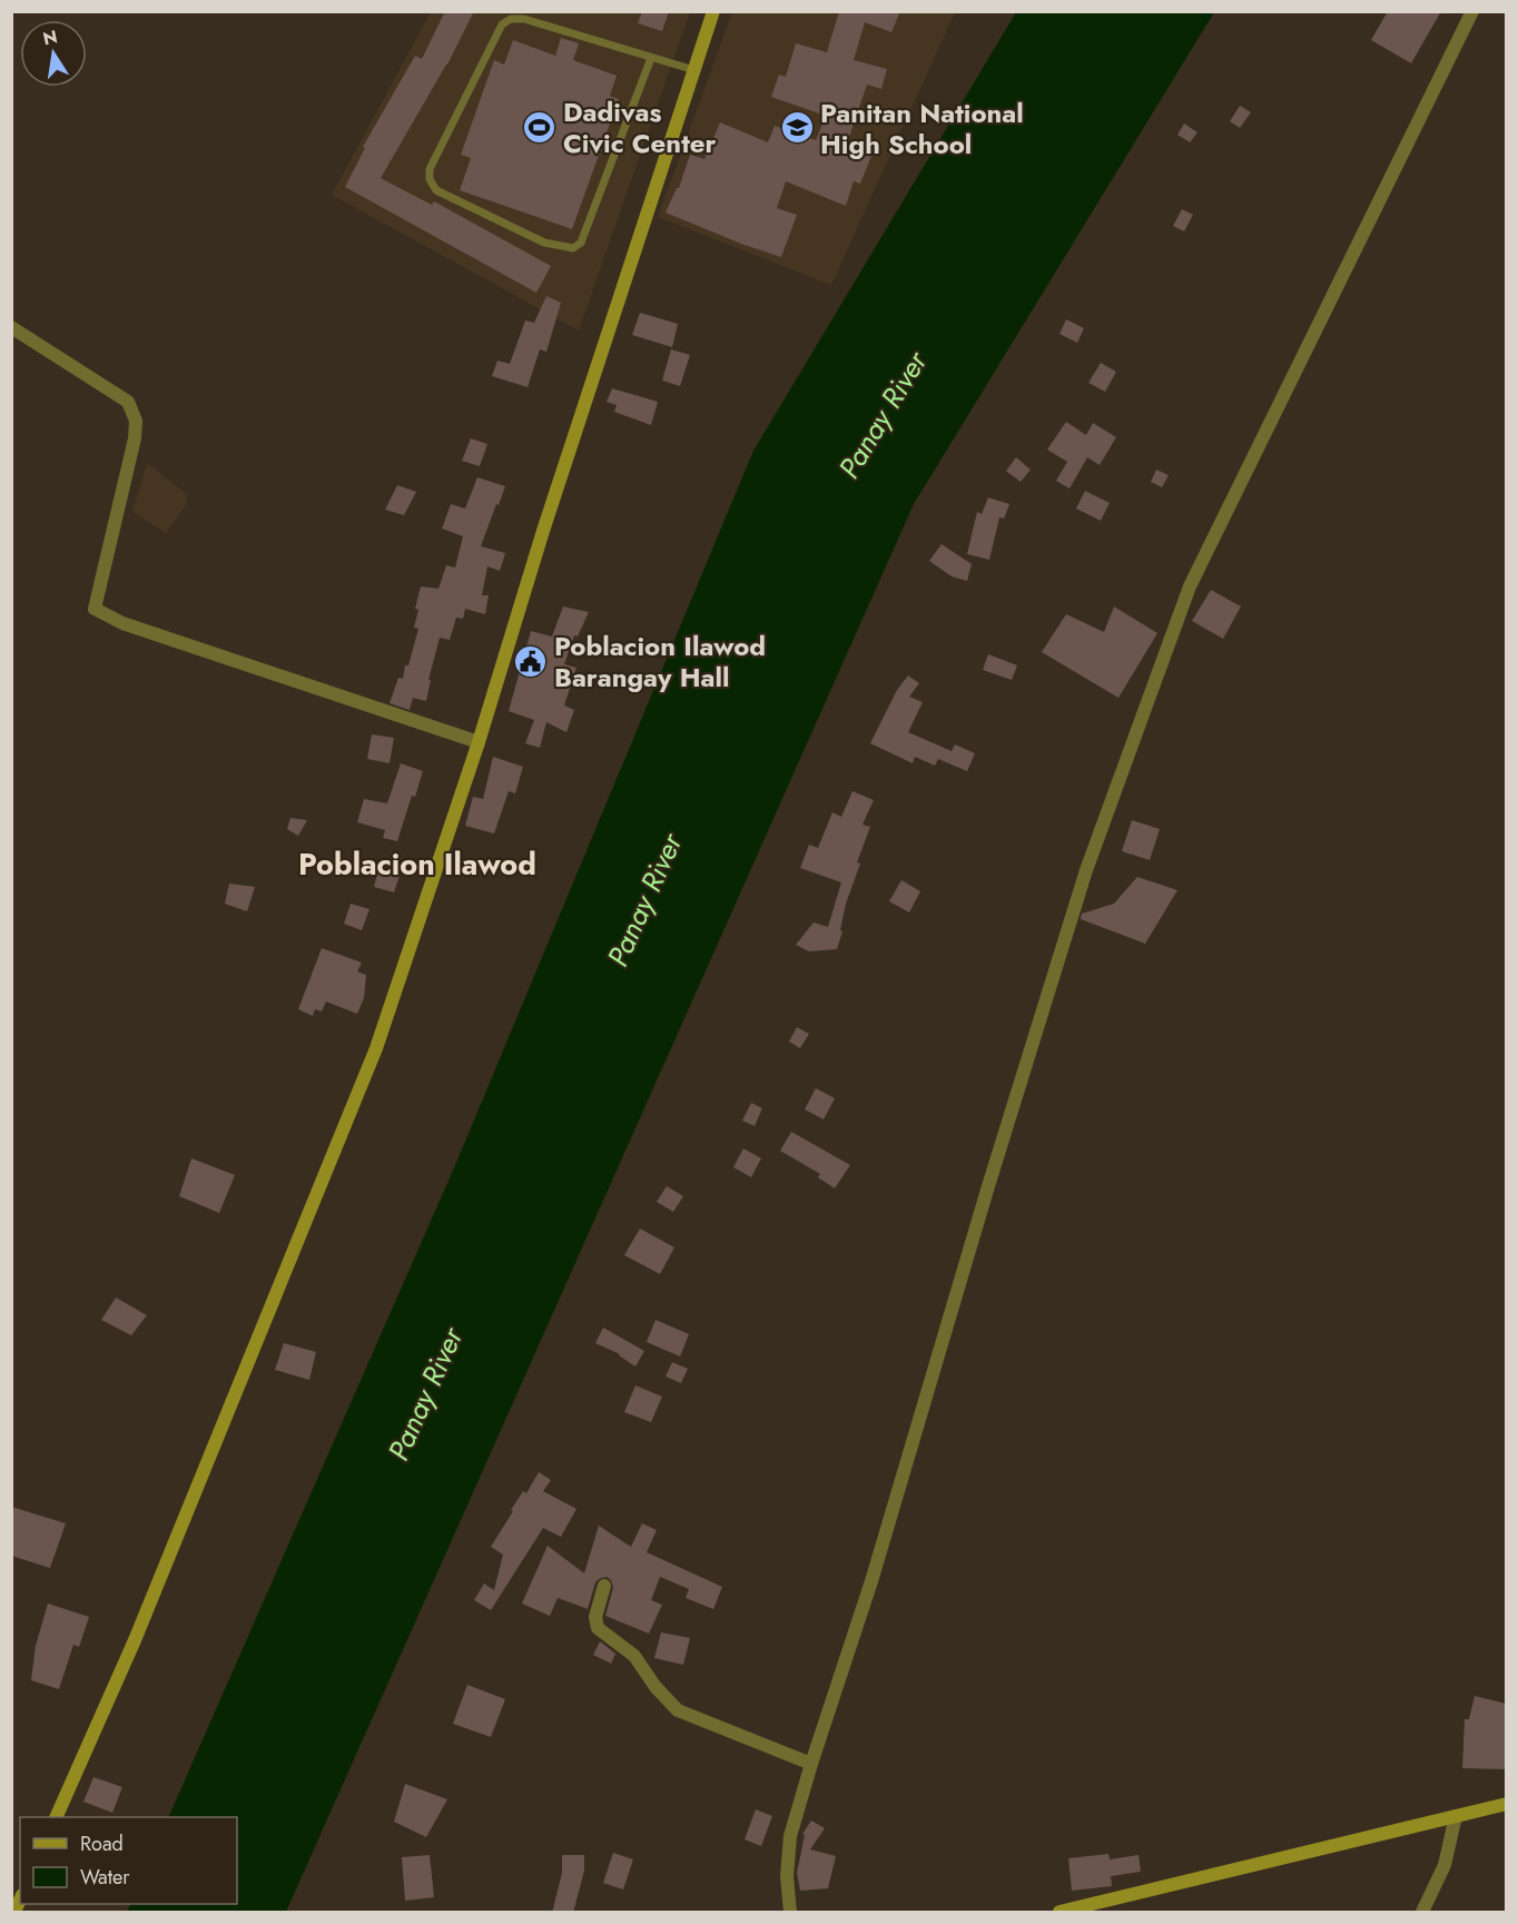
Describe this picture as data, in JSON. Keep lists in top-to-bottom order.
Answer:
{
  "districts": ["Poblacion Ilawod"],
  "water": ["Panay River"],
  "places": {
    "sports": ["Dadivas Civic Center"],
    "school or university": ["Panitan National High School"],
    "public building": ["Poblacion Ilawod Barangay Hall"]
  },
  "legend": ["Road", "Water"],
  "north": "top"
}
